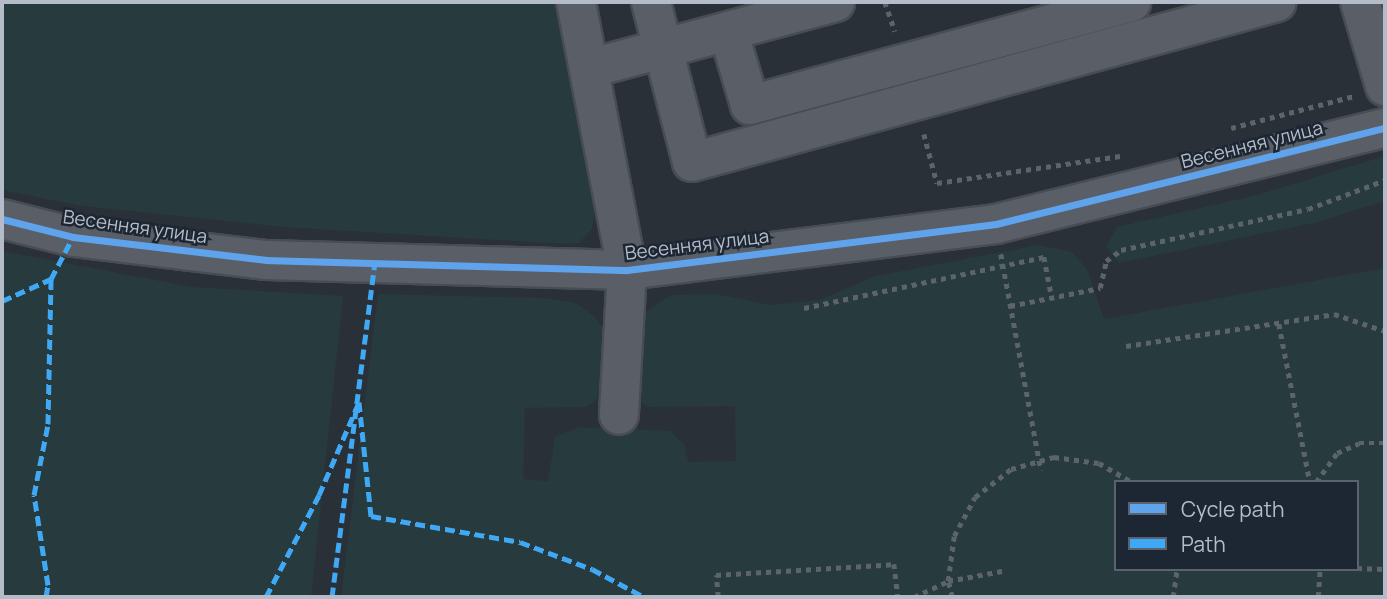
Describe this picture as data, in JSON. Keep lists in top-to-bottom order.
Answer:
{
  "streets": {
    "street": ["Весенняя улица"]
  },
  "legend": ["Cycle path", "Path"]
}
